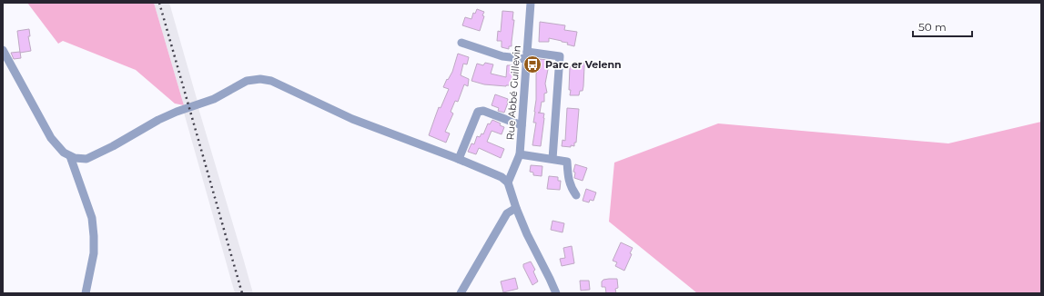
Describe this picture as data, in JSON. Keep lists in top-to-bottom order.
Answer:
{
  "streets": {
    "street": ["Rue Abbé Guillevin"]
  },
  "places": {
    "bus stop": ["Parc er Velenn"]
  },
  "scale_bar": "50 m"
}
